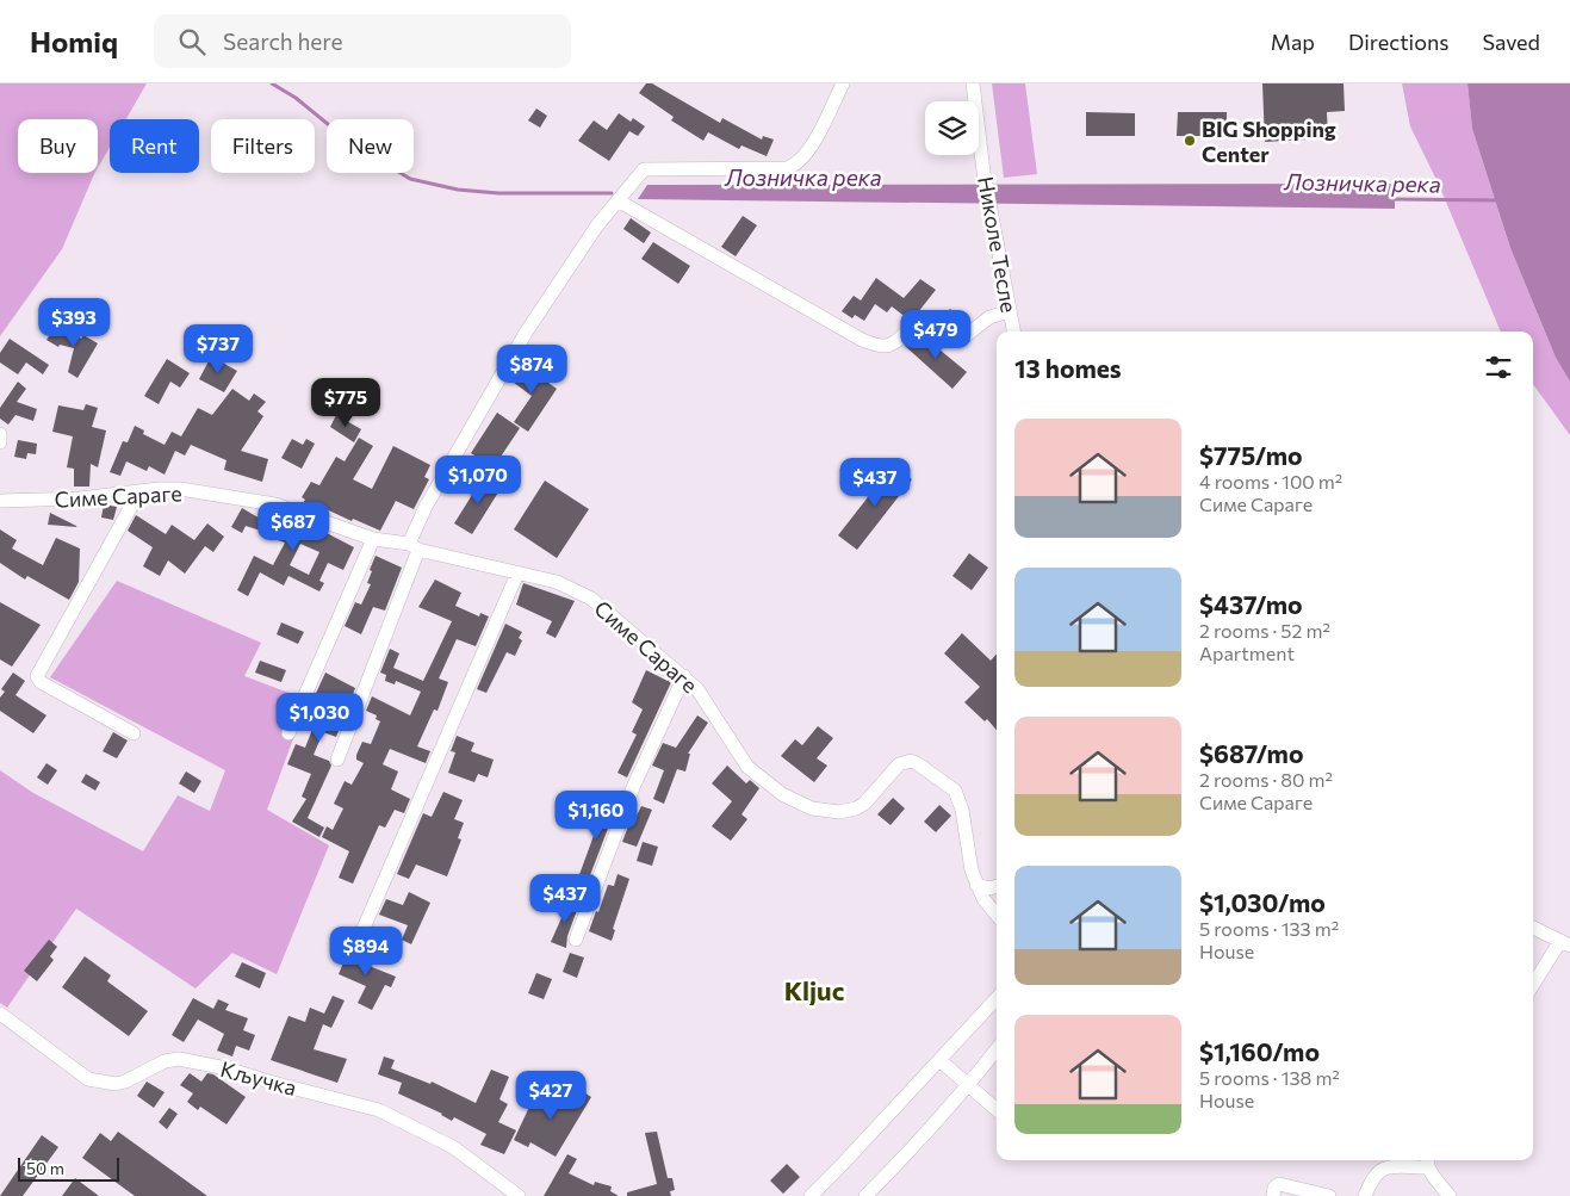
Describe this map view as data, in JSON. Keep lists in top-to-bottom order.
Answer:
{
  "streets": {
    "street": ["Николе Тесле", "Симе Сараге", "Кључка"]
  },
  "districts": ["Kljuc"],
  "water": ["Лозничка река"],
  "places": ["BIG Shopping Center"],
  "scale_bar": "50 m",
  "page": {
    "header": "Homiq",
    "search": "Search here",
    "nav": ["Map", "Directions", "Saved"],
    "chip": [
      "Buy",
      "Rent",
      "Filters",
      "New"
    ],
    "price": [
      "$393",
      "$479",
      "$737",
      "$874",
      "$775",
      "$1,070",
      "$437",
      "$687",
      "$1,030",
      "$1,160",
      "$437",
      "$894",
      "$427"
    ],
    "heading": "13 homes",
    "list": [
      {
        "name": "$775/mo",
        "note": "4 rooms · 100 m² · Симе Сараге"
      },
      {
        "name": "$437/mo",
        "note": "2 rooms · 52 m² · Apartment"
      },
      {
        "name": "$687/mo",
        "note": "2 rooms · 80 m² · Симе Сараге"
      },
      {
        "name": "$1,030/mo",
        "note": "5 rooms · 133 m² · House"
      },
      {
        "name": "$1,160/mo",
        "note": "5 rooms · 138 m² · House"
      }
    ],
    "scale": "50 m"
  }
}
